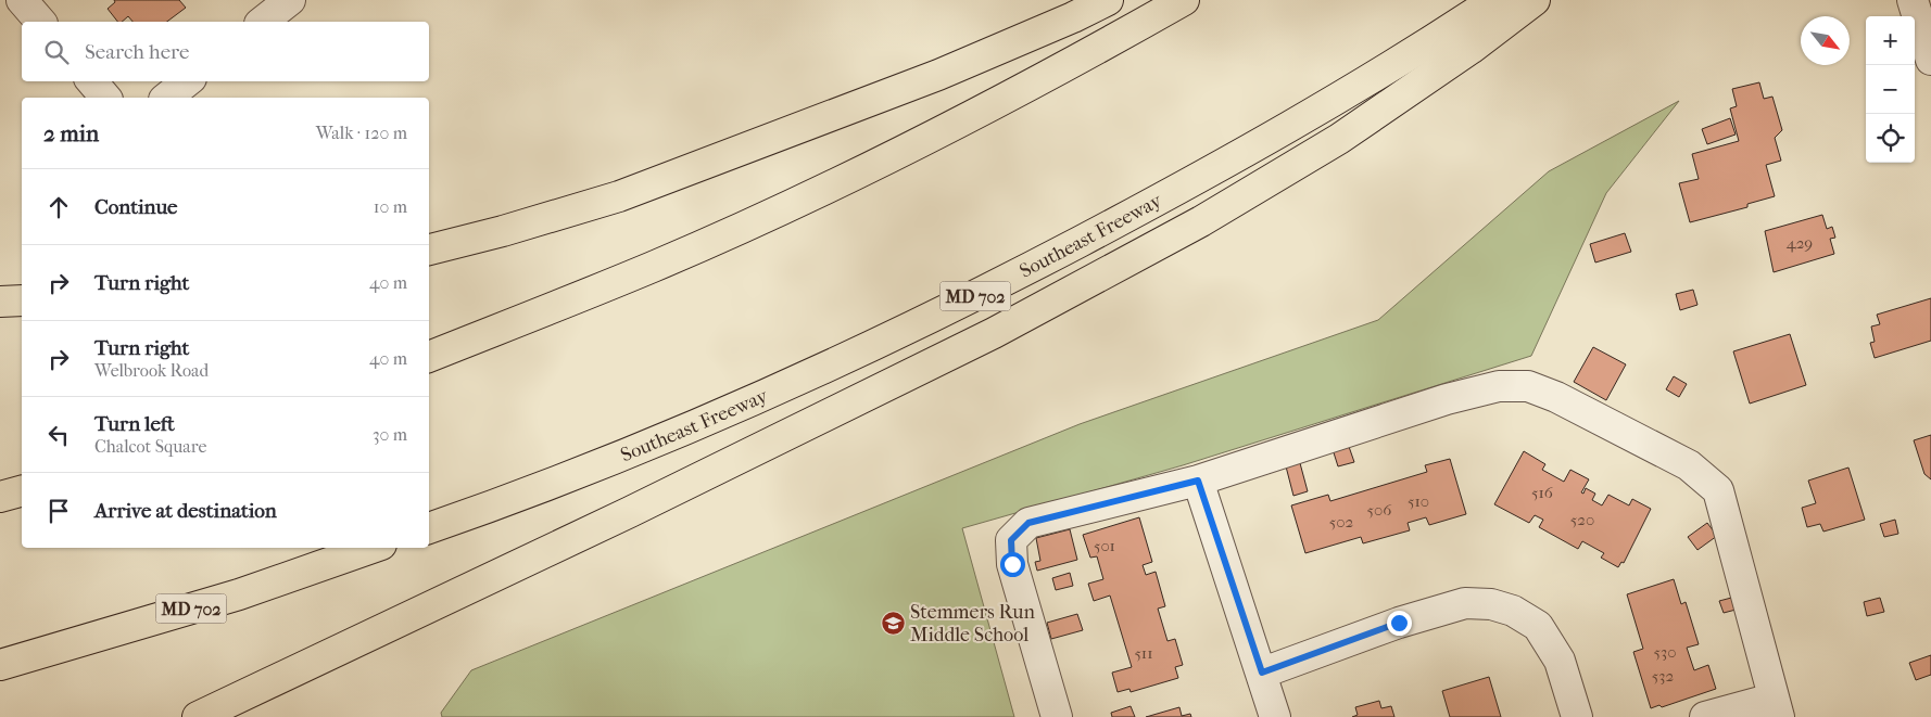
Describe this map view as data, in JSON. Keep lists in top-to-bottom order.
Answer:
{
  "streets": {
    "highway": ["Southeast Freeway", "MD 702"]
  },
  "places": {
    "school or university": ["Stemmers Run Middle School"]
  },
  "house_numbers": [
    "429",
    "516",
    "510",
    "506",
    "520",
    "502",
    "501",
    "530",
    "511",
    "532"
  ],
  "north": "bottom right",
  "page": {
    "map_buttons": ["+", "−"],
    "search": "Search here",
    "heading": ["2 min", "Walk · 120 m"],
    "list": [
      ["Continue", "10 m"],
      ["Turn right", "40 m"],
      ["Turn right", "Welbrook Road", "40 m"],
      ["Turn left", "Chalcot Square", "30 m"],
      "Arrive at destination"
    ]
  }
}
